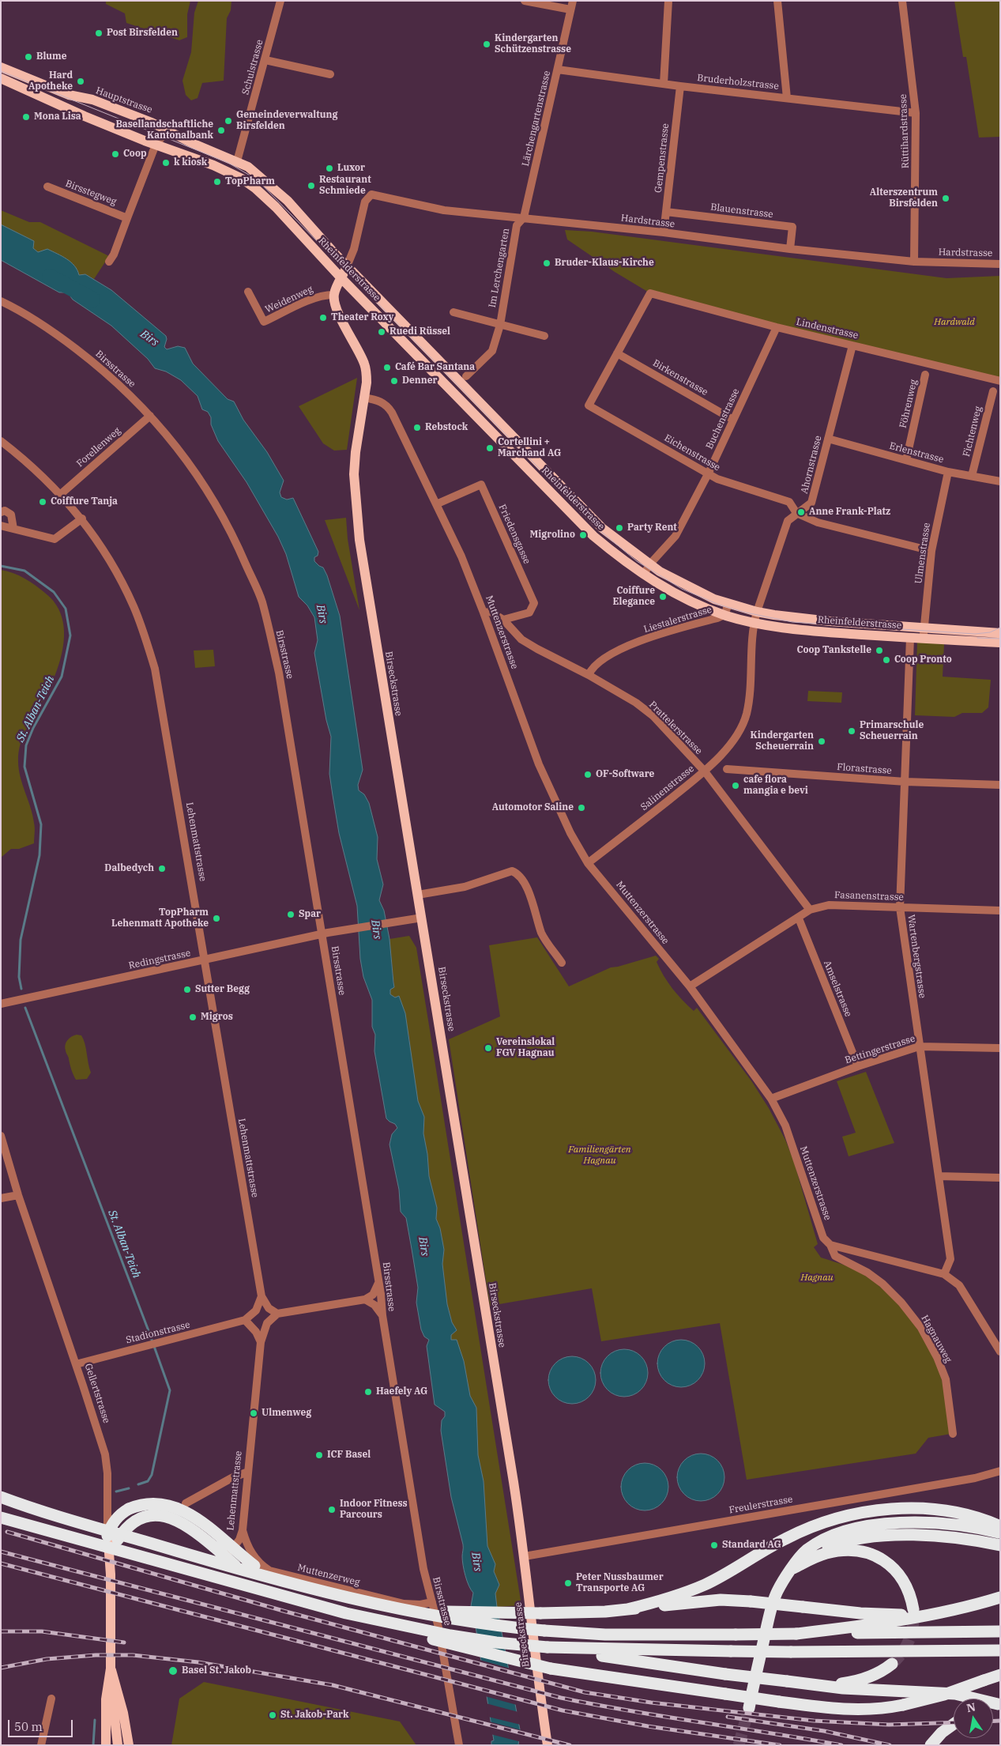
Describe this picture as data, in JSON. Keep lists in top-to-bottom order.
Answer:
{
  "streets": {
    "main road": ["Hauptstrasse", "Rheinfelderstrasse", "Birseckstrasse"],
    "street": [
      "Schulstrasse",
      "Bruderholzstrasse",
      "Lärchengartenstrasse",
      "Rüttihardstrasse",
      "Gempenstrasse",
      "Birsstegweg",
      "Blauenstrasse",
      "Hardstrasse",
      "Im Lerchengarten",
      "Weidenweg",
      "Lindenstrasse",
      "Birsstrasse",
      "Birkenstrasse",
      "Föhrenweg",
      "Buchenstrasse",
      "Fichtenweg",
      "Forellenweg",
      "Eichenstrasse",
      "Erlenstrasse",
      "Ahornstrasse",
      "Friedensgasse",
      "Ulmenstrasse",
      "Liestalerstrasse",
      "Muttenzerstrasse",
      "Prattelerstrasse",
      "Florastrasse",
      "Salinenstrasse",
      "Lehenmattstrasse",
      "Fasanenstrasse",
      "Wartenbergstrasse",
      "Redingstrasse",
      "Amselstrasse",
      "Bettingerstrasse",
      "Stadionstrasse",
      "Hagnauweg",
      "Gellertstrasse",
      "Freulerstrasse",
      "Muttenzerweg"
    ]
  },
  "crossings": [
    ["Schulstrasse", "Hauptstrasse"],
    ["Schulstrasse", "Rheinfelderstrasse"],
    ["Bruderholzstrasse", "Lärchengartenstrasse"],
    ["Bruderholzstrasse", "Rüttihardstrasse"],
    ["Bruderholzstrasse", "Gempenstrasse"],
    ["Hauptstrasse", "Rheinfelderstrasse"],
    ["Lärchengartenstrasse", "Hardstrasse"],
    ["Lärchengartenstrasse", "Im Lerchengarten"],
    ["Rüttihardstrasse", "Hardstrasse"],
    ["Gempenstrasse", "Blauenstrasse"],
    ["Gempenstrasse", "Hardstrasse"],
    ["Blauenstrasse", "Hardstrasse"],
    ["Hardstrasse", "Im Lerchengarten"],
    ["Hardstrasse", "Rheinfelderstrasse"],
    ["Rheinfelderstrasse", "Buchenstrasse"],
    ["Rheinfelderstrasse", "Ahornstrasse"],
    ["Rheinfelderstrasse", "Ulmenstrasse"],
    ["Rheinfelderstrasse", "Liestalerstrasse"],
    ["Rheinfelderstrasse", "Salinenstrasse"],
    ["Rheinfelderstrasse", "Wartenbergstrasse"],
    ["Weidenweg", "Birseckstrasse"],
    ["Lindenstrasse", "Buchenstrasse"],
    ["Lindenstrasse", "Eichenstrasse"],
    ["Lindenstrasse", "Ahornstrasse"],
    ["Birsstrasse", "Forellenweg"],
    ["Birsstrasse", "Redingstrasse"],
    ["Birsstrasse", "Muttenzerweg"],
    ["Birkenstrasse", "Buchenstrasse"],
    ["Birkenstrasse", "Eichenstrasse"],
    ["Föhrenweg", "Erlenstrasse"],
    ["Buchenstrasse", "Eichenstrasse"],
    ["Fichtenweg", "Erlenstrasse"],
    ["Forellenweg", "Lehenmattstrasse"],
    ["Eichenstrasse", "Ahornstrasse"],
    ["Eichenstrasse", "Ulmenstrasse"],
    ["Erlenstrasse", "Ahornstrasse"],
    ["Erlenstrasse", "Ulmenstrasse"],
    ["Ahornstrasse", "Salinenstrasse"],
    ["Friedensgasse", "Muttenzerstrasse"],
    ["Friedensgasse", "Prattelerstrasse"],
    ["Liestalerstrasse", "Prattelerstrasse"],
    ["Muttenzerstrasse", "Birseckstrasse"],
    ["Muttenzerstrasse", "Prattelerstrasse"],
    ["Muttenzerstrasse", "Salinenstrasse"],
    ["Muttenzerstrasse", "Fasanenstrasse"],
    ["Muttenzerstrasse", "Bettingerstrasse"],
    ["Muttenzerstrasse", "Hagnauweg"],
    ["Birseckstrasse", "Redingstrasse"],
    ["Birseckstrasse", "Freulerstrasse"],
    ["Prattelerstrasse", "Salinenstrasse"],
    ["Prattelerstrasse", "Fasanenstrasse"],
    ["Florastrasse", "Wartenbergstrasse"],
    ["Lehenmattstrasse", "Redingstrasse"],
    ["Lehenmattstrasse", "Gellertstrasse"],
    ["Lehenmattstrasse", "Muttenzerweg"],
    ["Fasanenstrasse", "Wartenbergstrasse"],
    ["Fasanenstrasse", "Amselstrasse"],
    ["Wartenbergstrasse", "Bettingerstrasse"],
    ["Amselstrasse", "Bettingerstrasse"],
    ["Stadionstrasse", "Gellertstrasse"]
  ],
  "water": ["Birs", "St. Alban-Teich"],
  "parks": ["Hardwald", "Familiengärten Hagnau", "Hagnau"],
  "places": [
    "Post Birsfelden",
    "Kindergarten Schützenstrasse",
    "Blume",
    "Hard Apotheke",
    "Mona Lisa",
    "Gemeindeverwaltung Birsfelden",
    "Basellandschaftliche Kantonalbank",
    "Coop",
    "k kiosk",
    "Luxor",
    "TopPharm",
    "Restaurant Schmiede",
    "Alterszentrum Birsfelden",
    "Bruder-Klaus-Kirche",
    "Theater Roxy",
    "Ruedi Rüssel",
    "Café Bar Santana",
    "Denner",
    "Rebstock",
    "Cortellini + Marchand AG",
    "Coiffure Tanja",
    "Anne Frank-Platz",
    "Party Rent",
    "Migrolino",
    "Coiffure Elegance",
    "Coop Tankstelle",
    "Coop Pronto",
    "Primarschule Scheuerrain",
    "Kindergarten Scheuerrain",
    "OF-Software",
    "cafe flora mangia e bevi",
    "Automotor Saline",
    "Dalbedych",
    "Spar",
    "TopPharm Lehenmatt Apotheke",
    "Sutter Begg",
    "Migros",
    "Vereinslokal FGV Hagnau",
    "Haefely AG",
    "Ulmenweg",
    "ICF Basel",
    "Indoor Fitness Parcours",
    "Standard AG",
    "Peter Nussbaumer Transporte AG",
    "Basel St. Jakob",
    "St. Jakob-Park"
  ],
  "scale_bar": "50 m",
  "north": "top"
}
